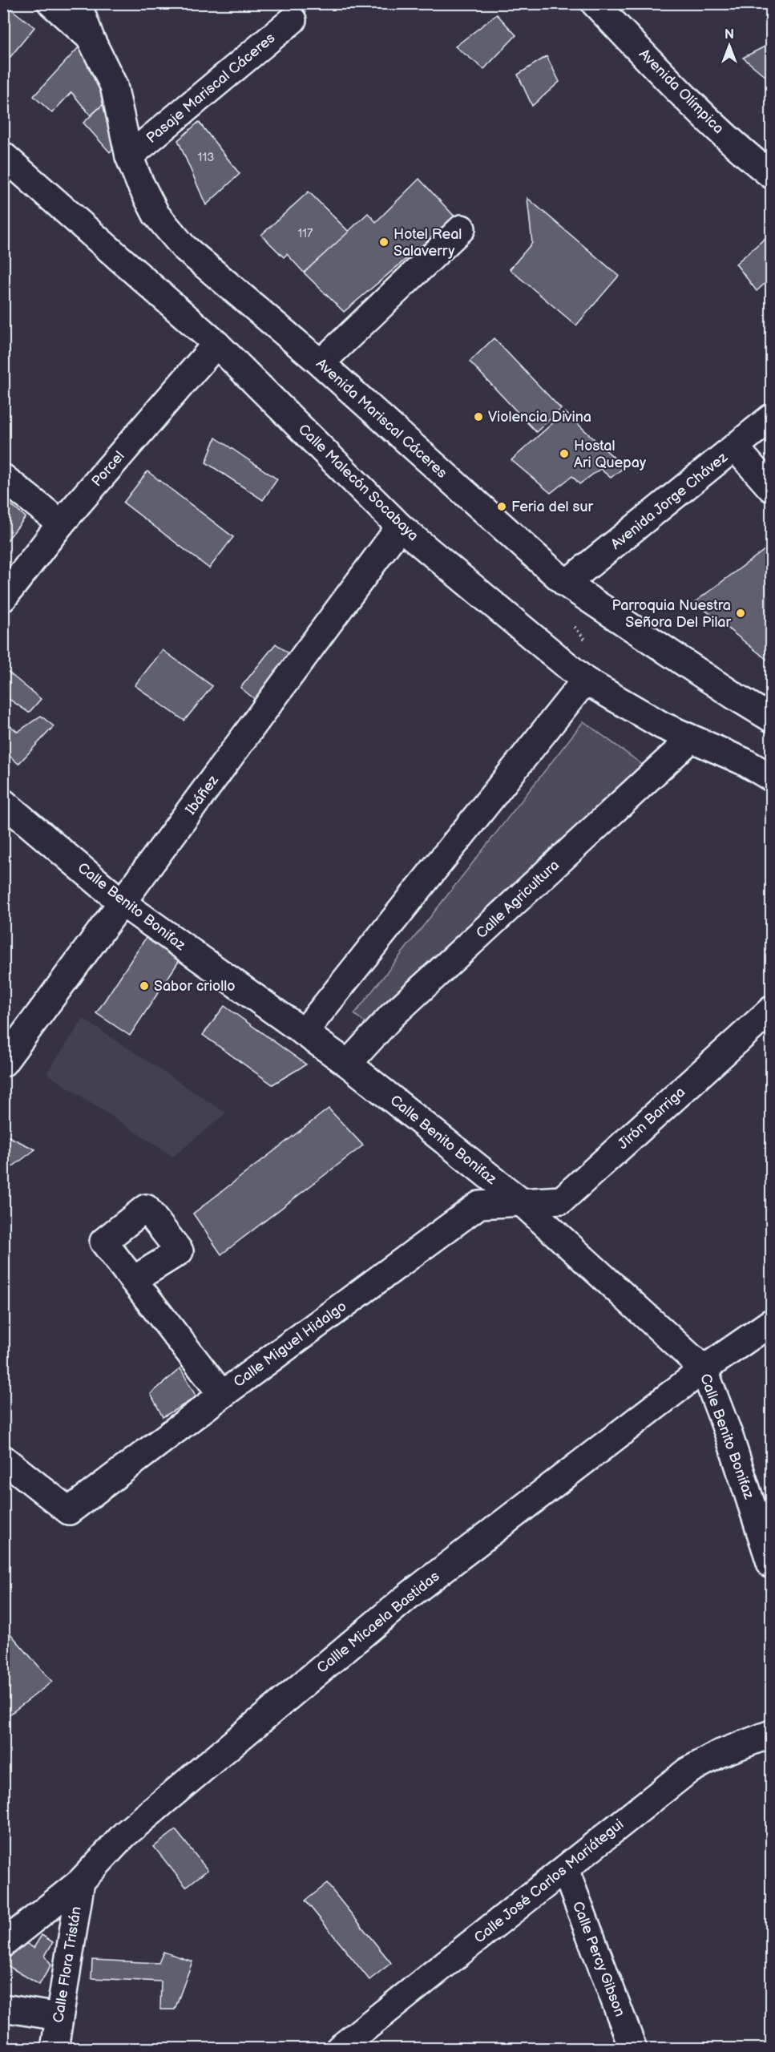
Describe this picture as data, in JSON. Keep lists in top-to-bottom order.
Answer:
{
  "streets": {
    "street": [
      "Pasaje Mariscal Cáceres",
      "Avenida Olímpica",
      "Avenida Mariscal Cáceres",
      "Porcel",
      "Calle Malecón Socabaya",
      "Avenida Jorge Chávez",
      "Ibáñez",
      "Calle Agricultura",
      "Calle Benito Bonifaz",
      "Jirón Barriga",
      "Calle Miguel Hidalgo",
      "Callle Micaela Bastidas",
      "Calle José Carlos Mariátegui",
      "Calle Percy Gibson",
      "Calle Flora Tristán"
    ]
  },
  "crossings": [
    ["Pasaje Mariscal Cáceres", "Avenida Mariscal Cáceres"],
    ["Avenida Mariscal Cáceres", "Avenida Jorge Chávez"],
    ["Porcel", "Calle Malecón Socabaya"],
    ["Calle Malecón Socabaya", "Ibáñez"],
    ["Calle Malecón Socabaya", "Calle Agricultura"],
    ["Ibáñez", "Calle Benito Bonifaz"],
    ["Calle Agricultura", "Calle Benito Bonifaz"],
    ["Calle Benito Bonifaz", "Jirón Barriga"],
    ["Calle Benito Bonifaz", "Calle Miguel Hidalgo"],
    ["Calle Benito Bonifaz", "Callle Micaela Bastidas"],
    ["Jirón Barriga", "Calle Miguel Hidalgo"],
    ["Callle Micaela Bastidas", "Calle Flora Tristán"],
    ["Calle José Carlos Mariátegui", "Calle Percy Gibson"]
  ],
  "places": [
    "Hotel Real Salaverry",
    "Violencia Divina",
    "Hostal Ari Quepay",
    "Feria del sur",
    "Parroquia Nuestra Señora Del Pilar",
    "Sabor criollo"
  ],
  "house_numbers": ["113", "117"],
  "north": "top"
}
